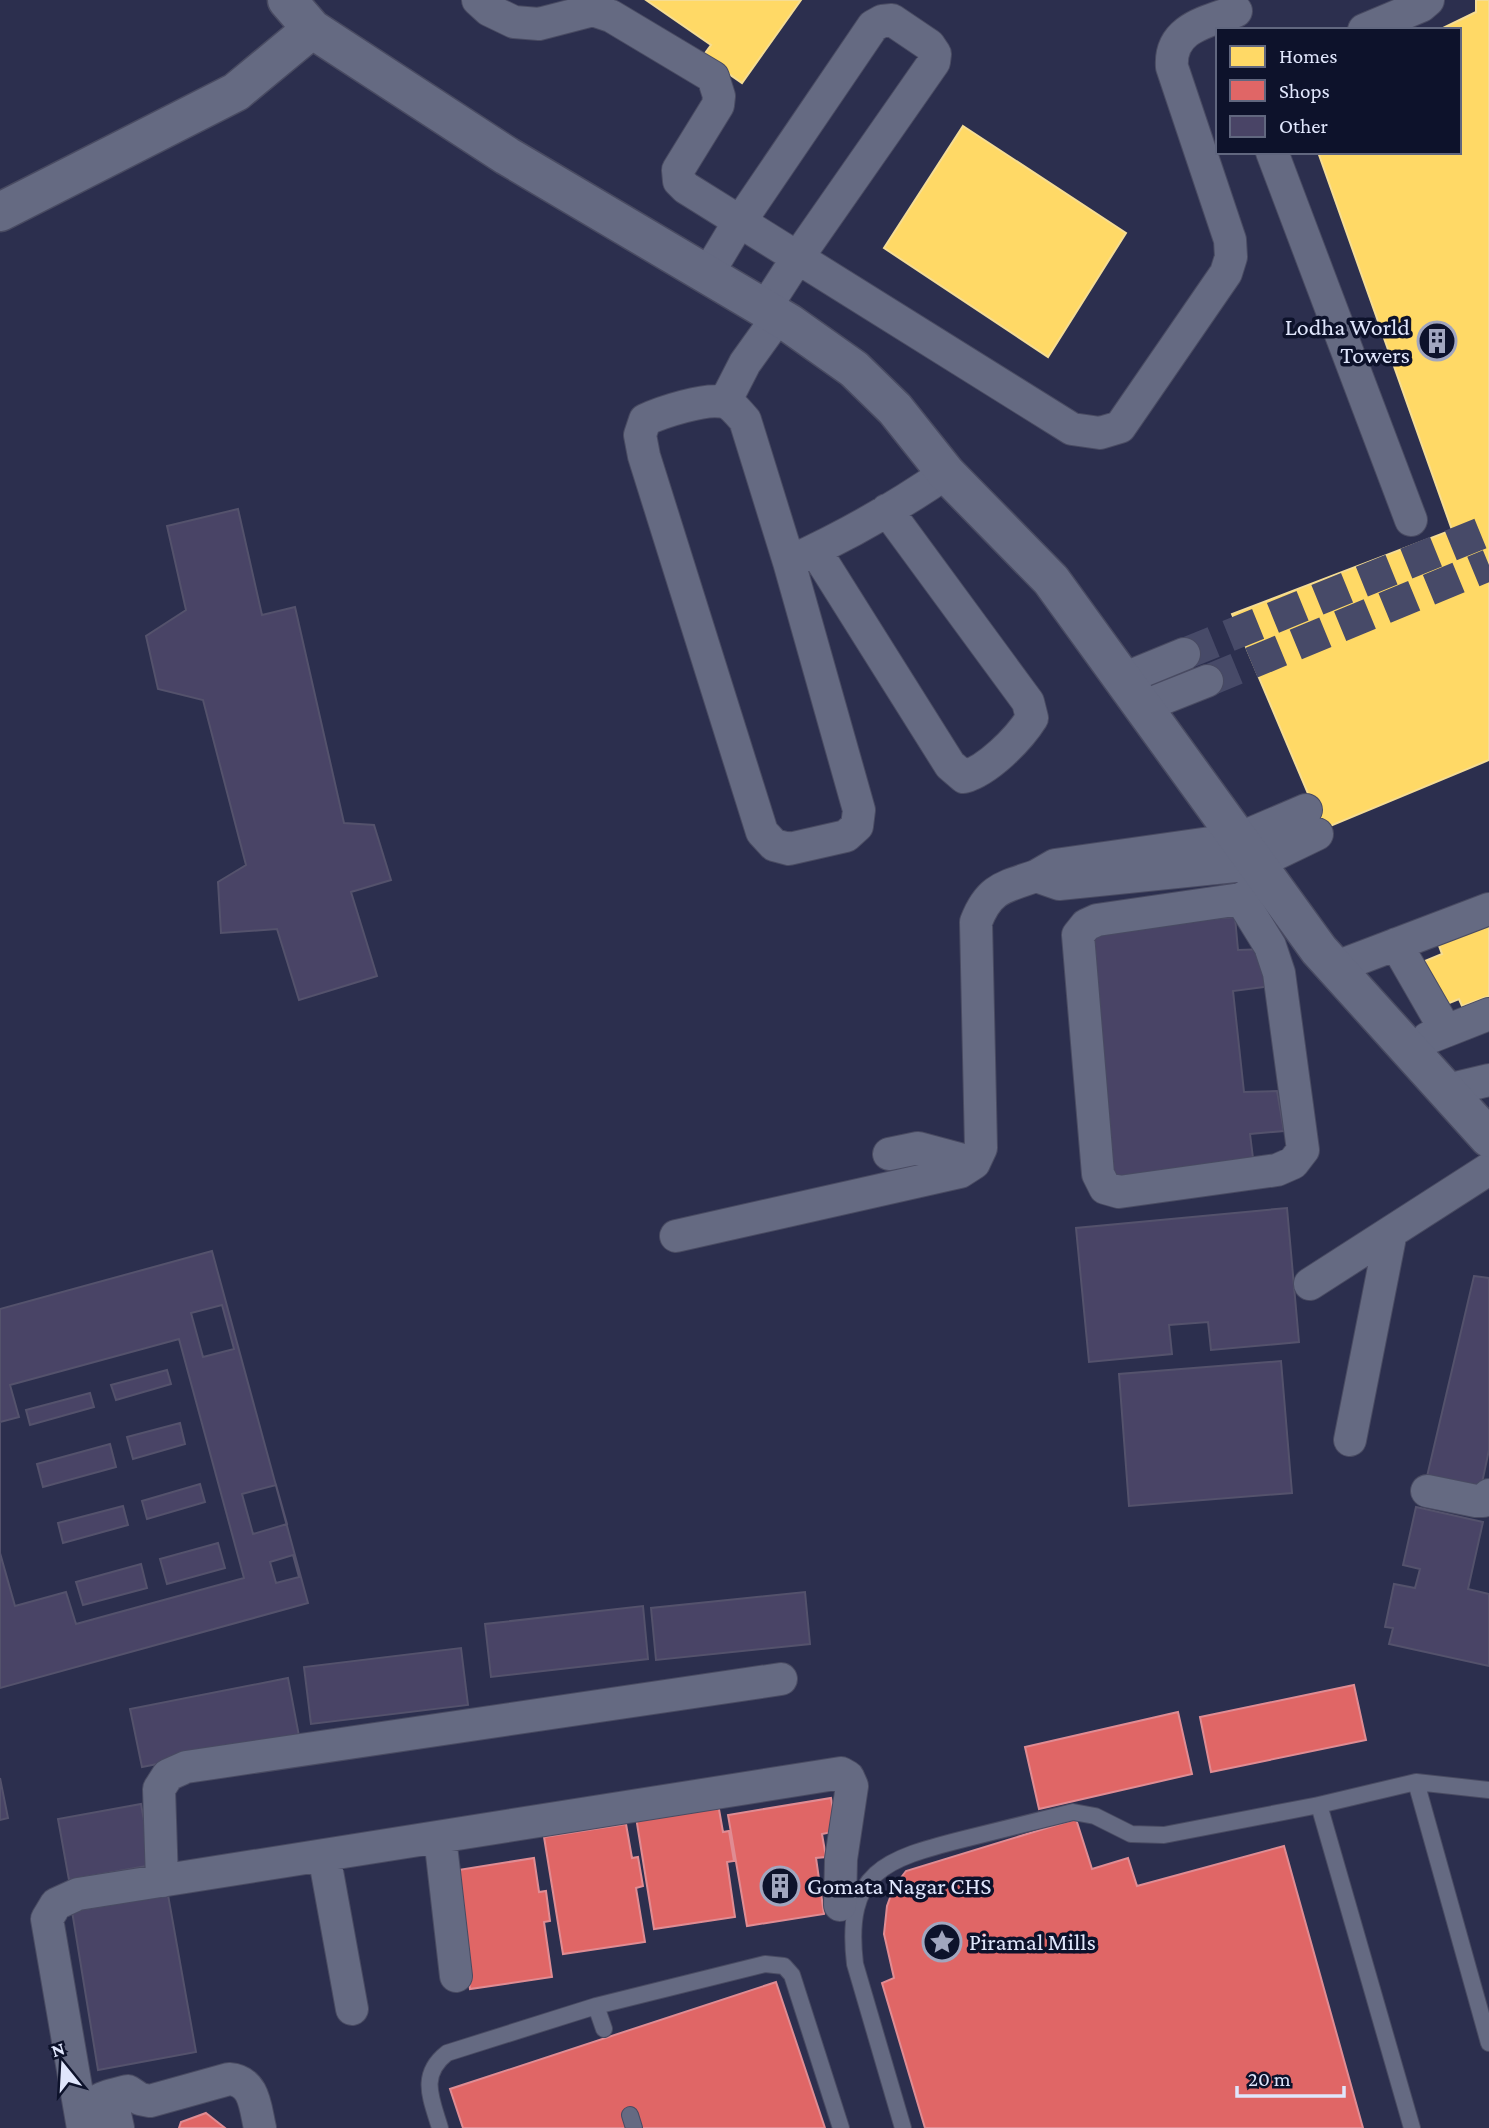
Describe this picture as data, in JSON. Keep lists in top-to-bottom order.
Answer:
{
  "places": {
    "building": ["Lodha World Towers", "Gomata Nagar CHS"],
    "place": ["Piramal Mills"]
  },
  "legend": ["Homes", "Shops", "Other"],
  "scale_bar": "20 m",
  "north": "top"
}
